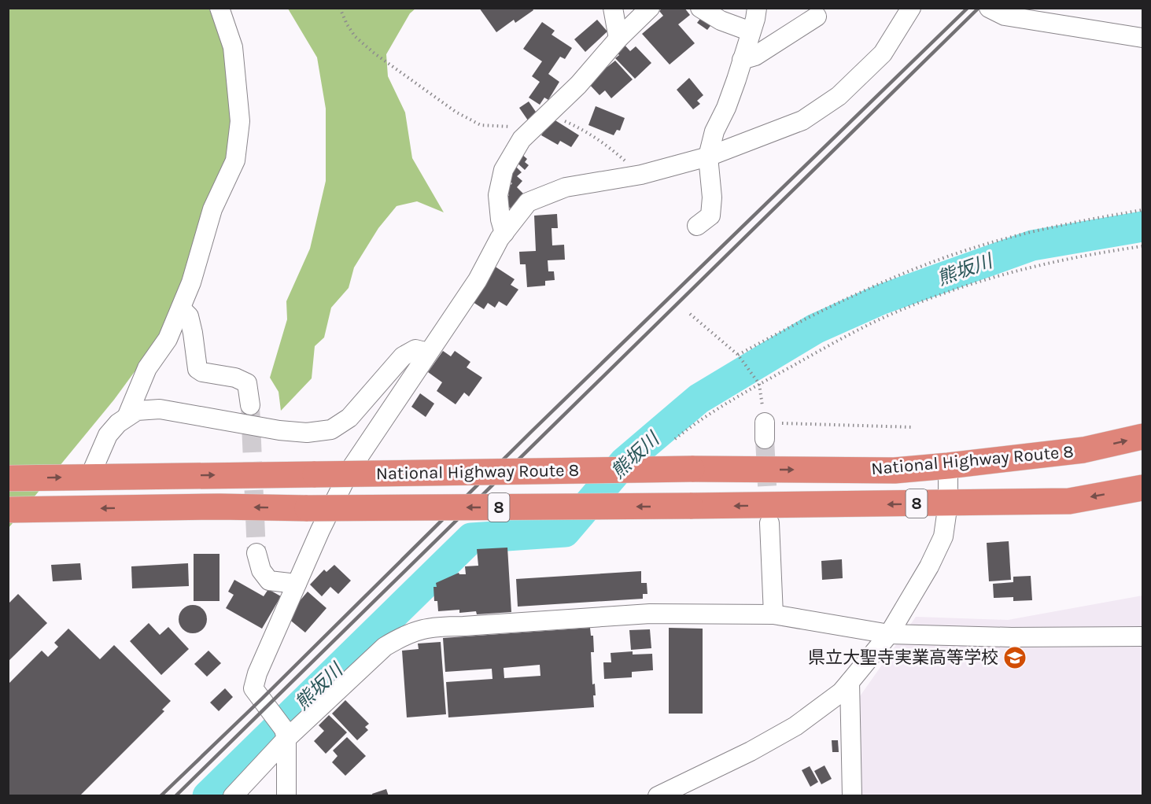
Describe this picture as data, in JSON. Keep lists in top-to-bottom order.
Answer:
{
  "streets": {
    "highway": ["National Highway Route 8", "8"]
  },
  "water": ["熊坂川"],
  "places": {
    "school or university": ["県立大聖寺実業高等学校"]
  }
}
